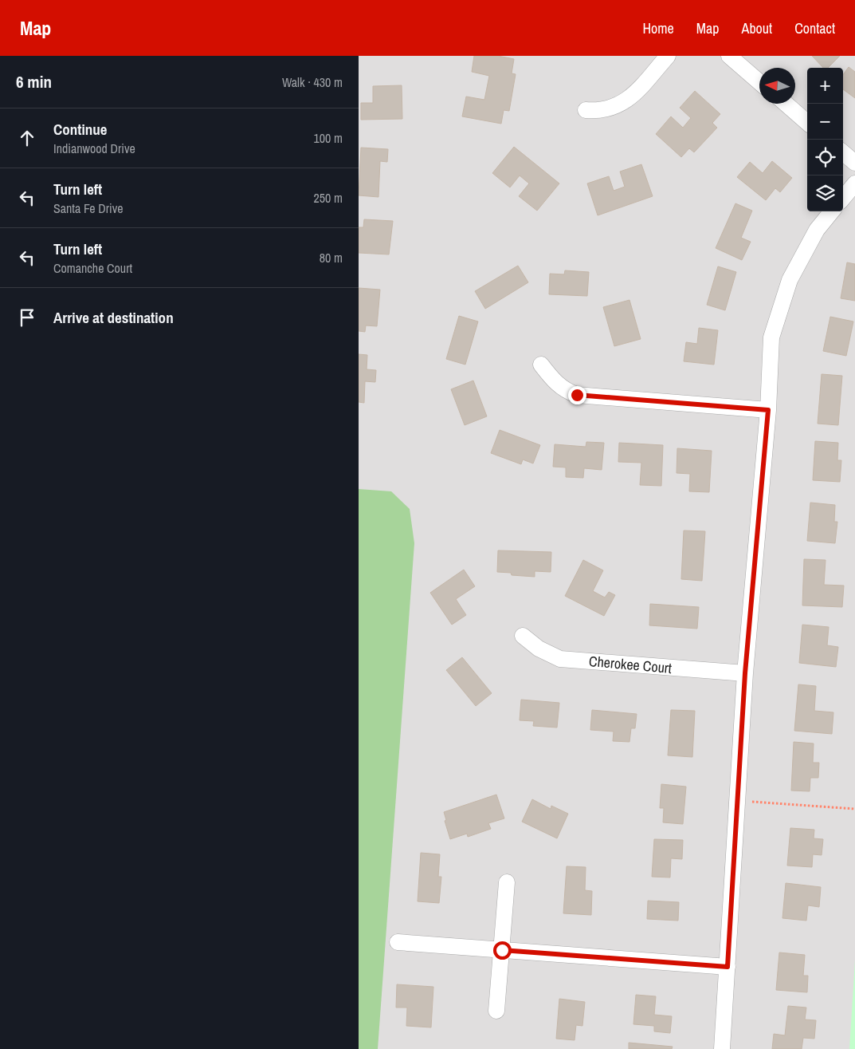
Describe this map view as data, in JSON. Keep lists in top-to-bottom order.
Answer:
{
  "streets": {
    "street": ["Cherokee Court"]
  },
  "north": "left",
  "page": {
    "header": "Map",
    "nav": [
      "Home",
      "Map",
      "About",
      "Contact"
    ],
    "heading": ["6 min", "Walk · 430 m"],
    "map_buttons": ["+", "−"],
    "list": [
      ["Continue", "Indianwood Drive", "100 m"],
      ["Turn left", "Santa Fe Drive", "250 m"],
      ["Turn left", "Comanche Court", "80 m"],
      "Arrive at destination"
    ]
  }
}
